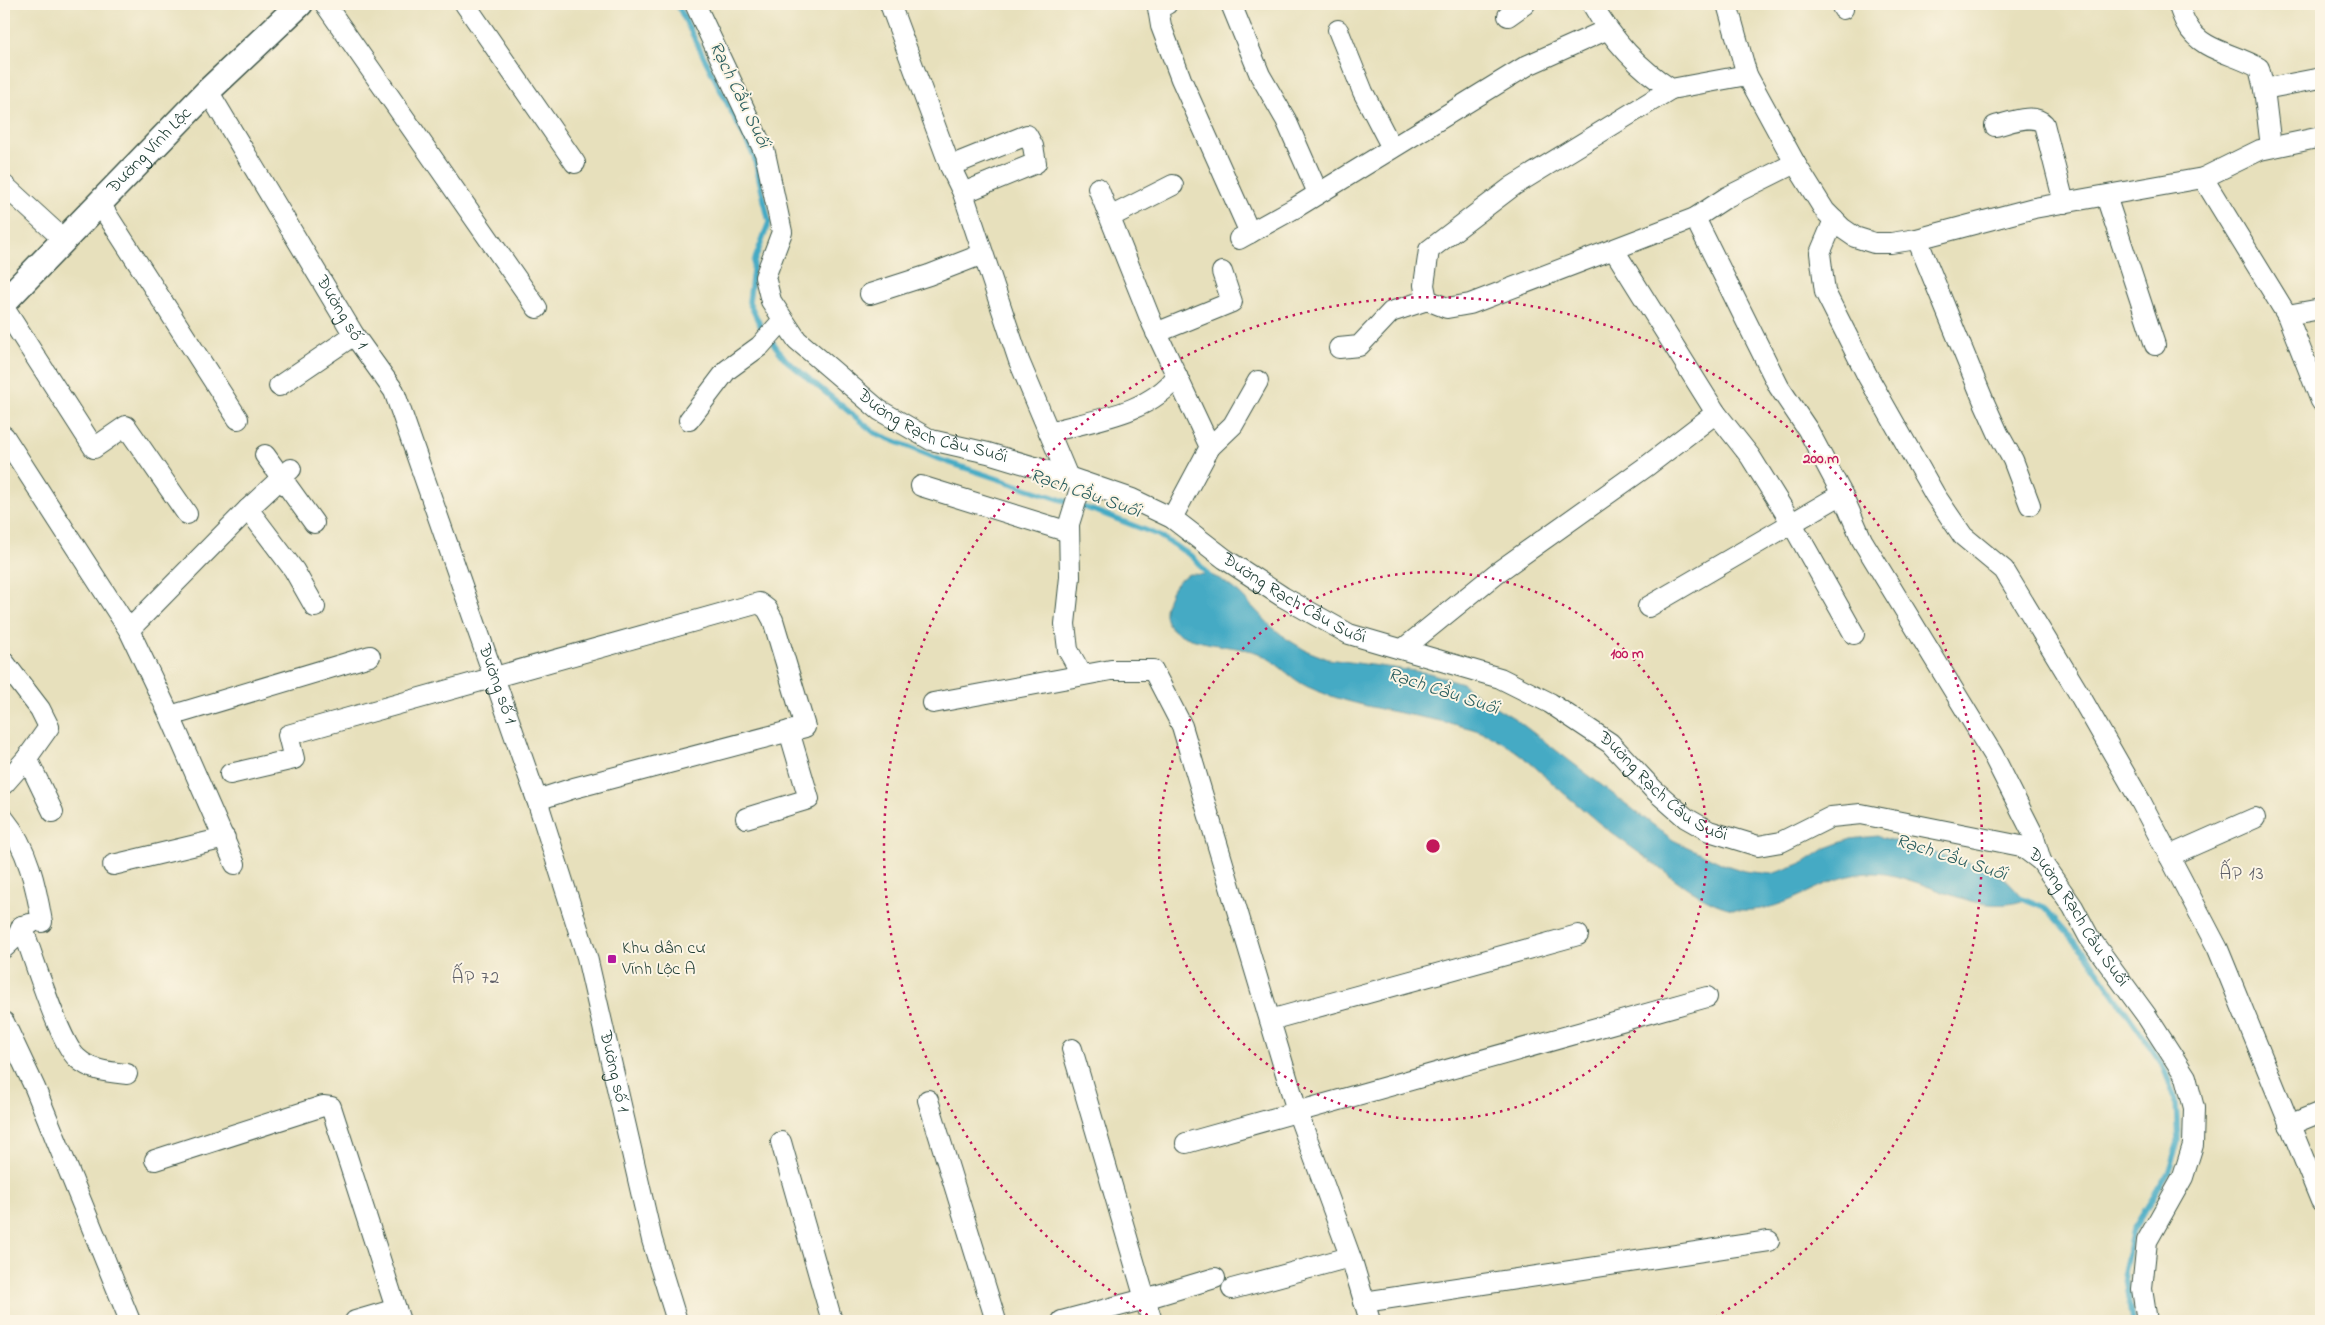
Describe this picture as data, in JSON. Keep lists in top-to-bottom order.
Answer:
{
  "streets": {
    "main road": ["Đường Vĩnh Lộc"],
    "street": ["Đường số 1", "Đường Rạch Cầu Suối"]
  },
  "crossings": [
    ["Đường Vĩnh Lộc", "Đường số 1"]
  ],
  "districts": ["ẤP 13", "ẤP 72"],
  "water": ["Rạch Cầu Suối"],
  "places": {
    "transit": ["Khu dân cư Vĩnh Lộc A"]
  },
  "rings": ["200 m", "100 m"]
}
